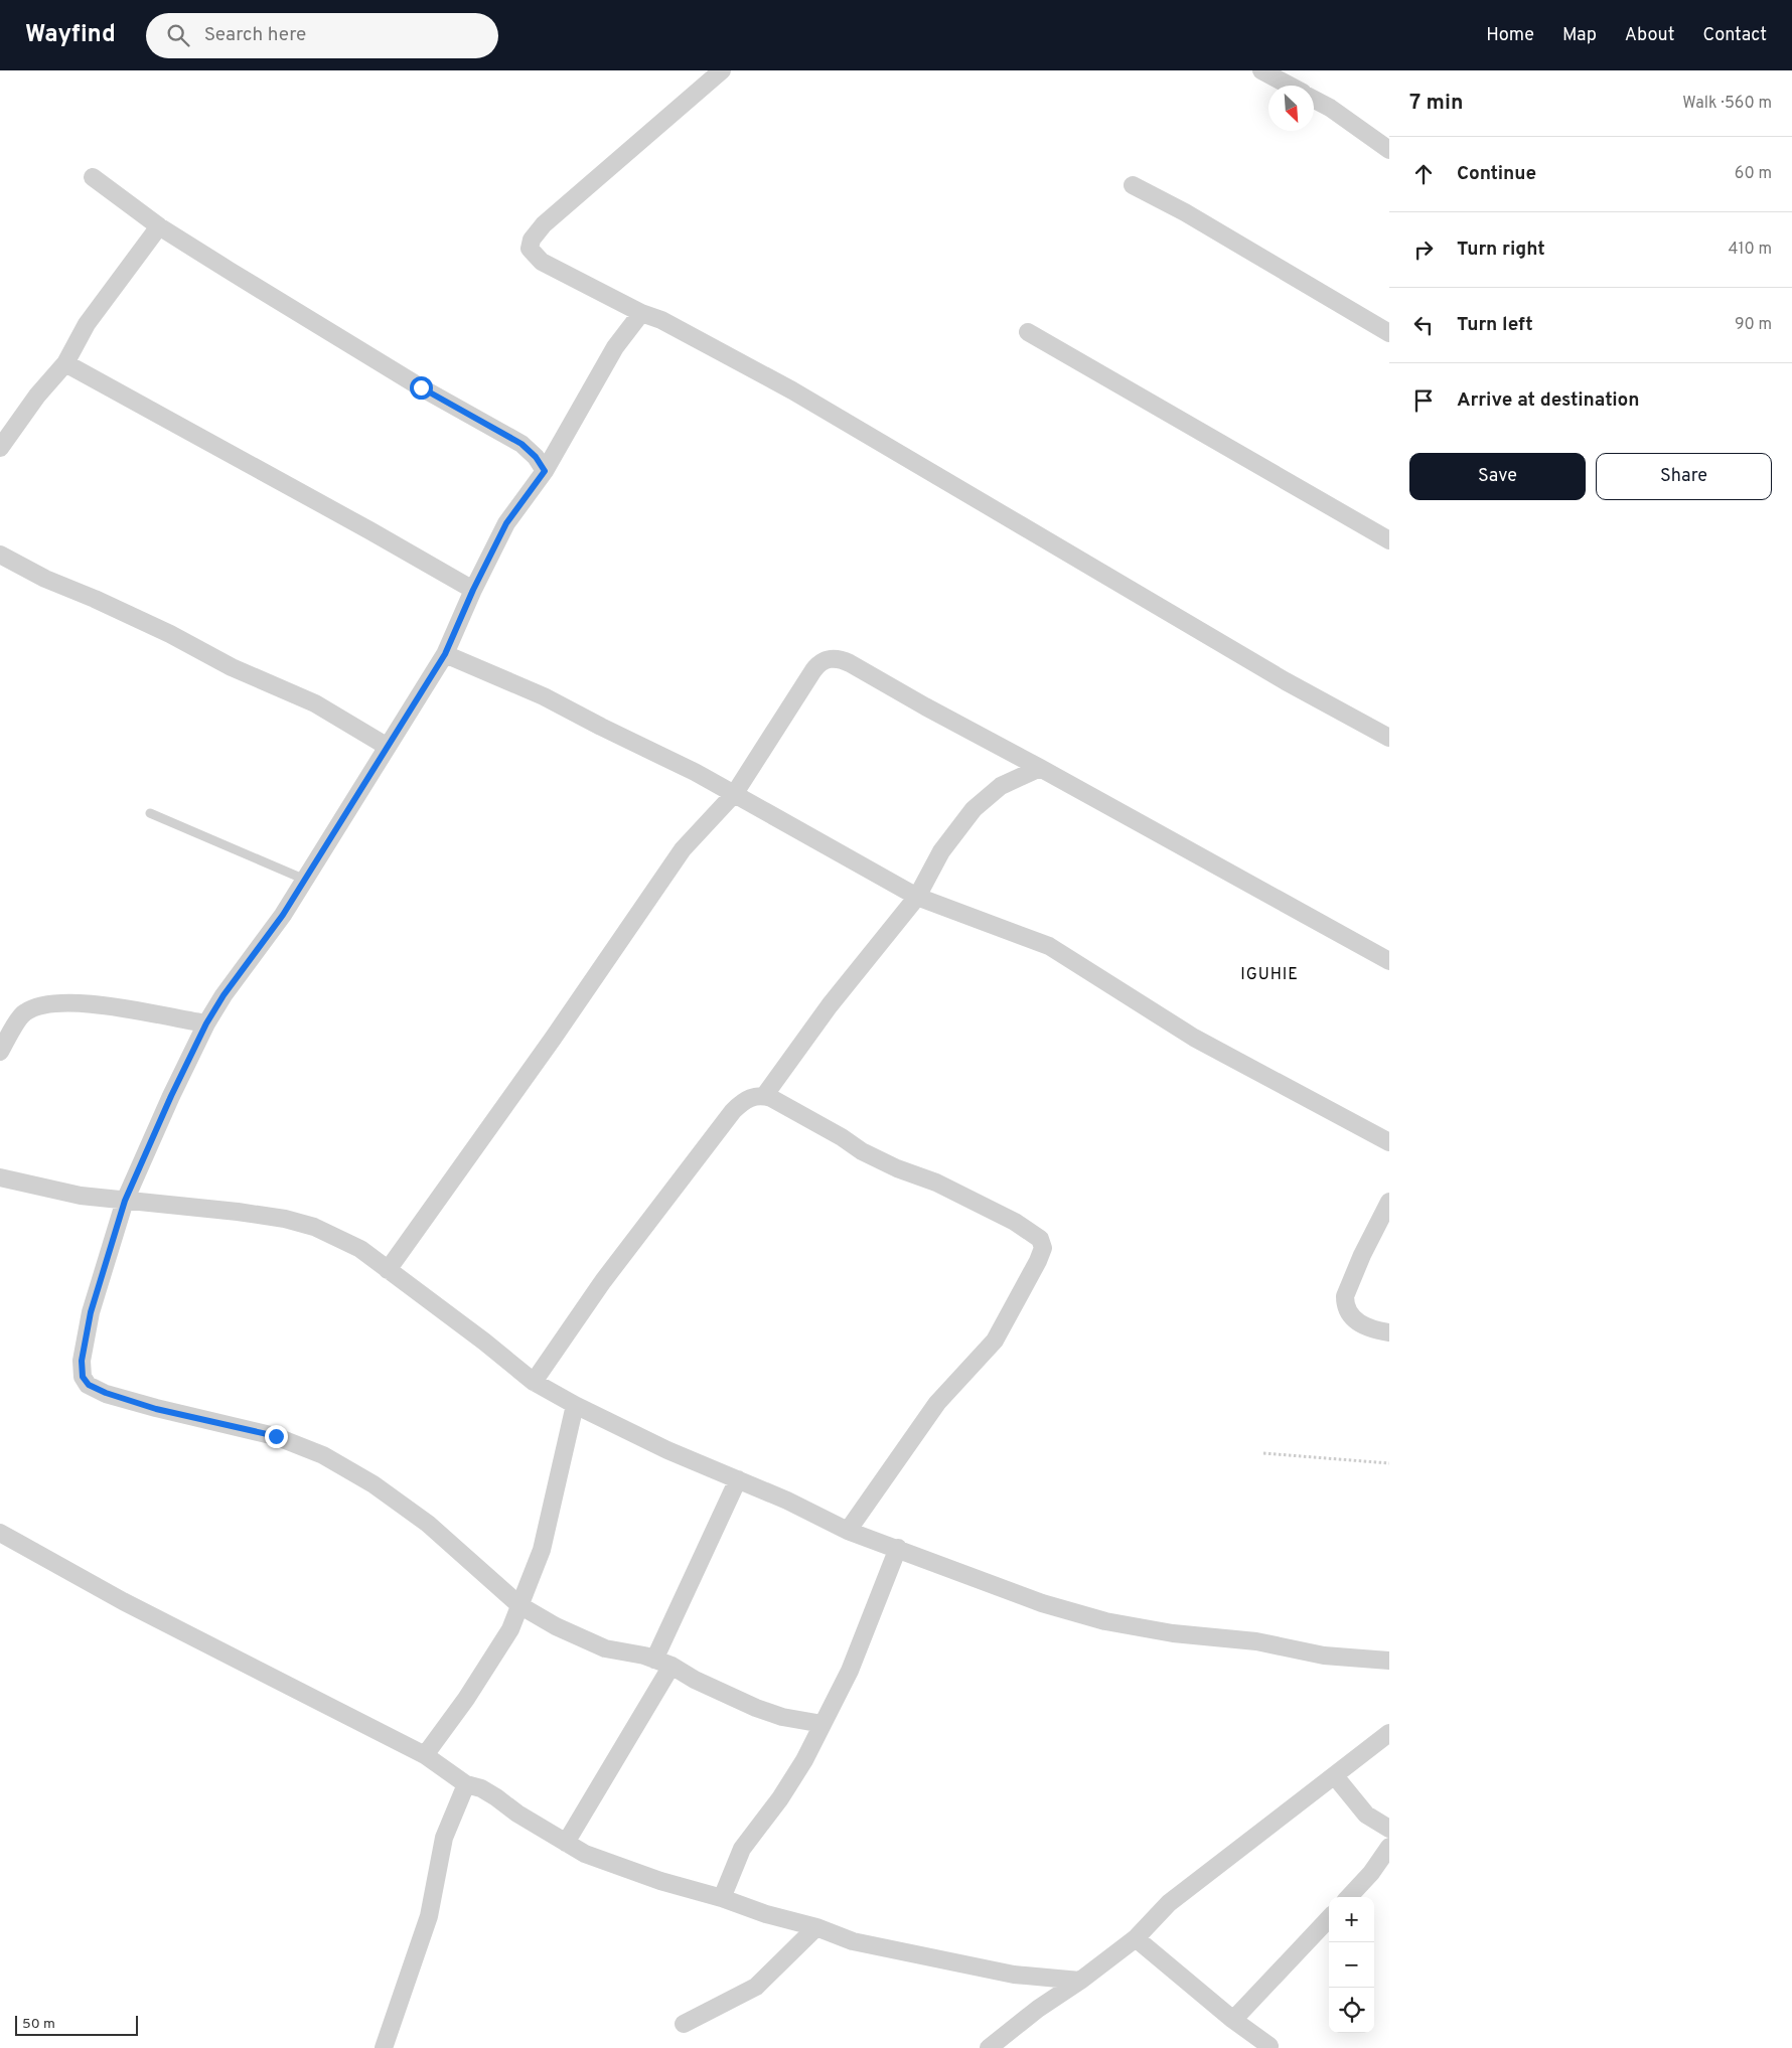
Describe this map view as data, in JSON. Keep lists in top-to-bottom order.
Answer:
{
  "districts": ["IGUHIE"],
  "scale_bar": "50 m",
  "north": "bottom right",
  "page": {
    "header": "Wayfind",
    "search": "Search here",
    "nav": [
      "Home",
      "Map",
      "About",
      "Contact"
    ],
    "heading": ["7 min", "Walk · 560 m"],
    "list": [
      ["Continue", "60 m"],
      ["Turn right", "410 m"],
      ["Turn left", "90 m"],
      "Arrive at destination"
    ],
    "buttons": ["Save", "Share"],
    "map_buttons": ["+", "−"],
    "scale": "50 m"
  }
}
